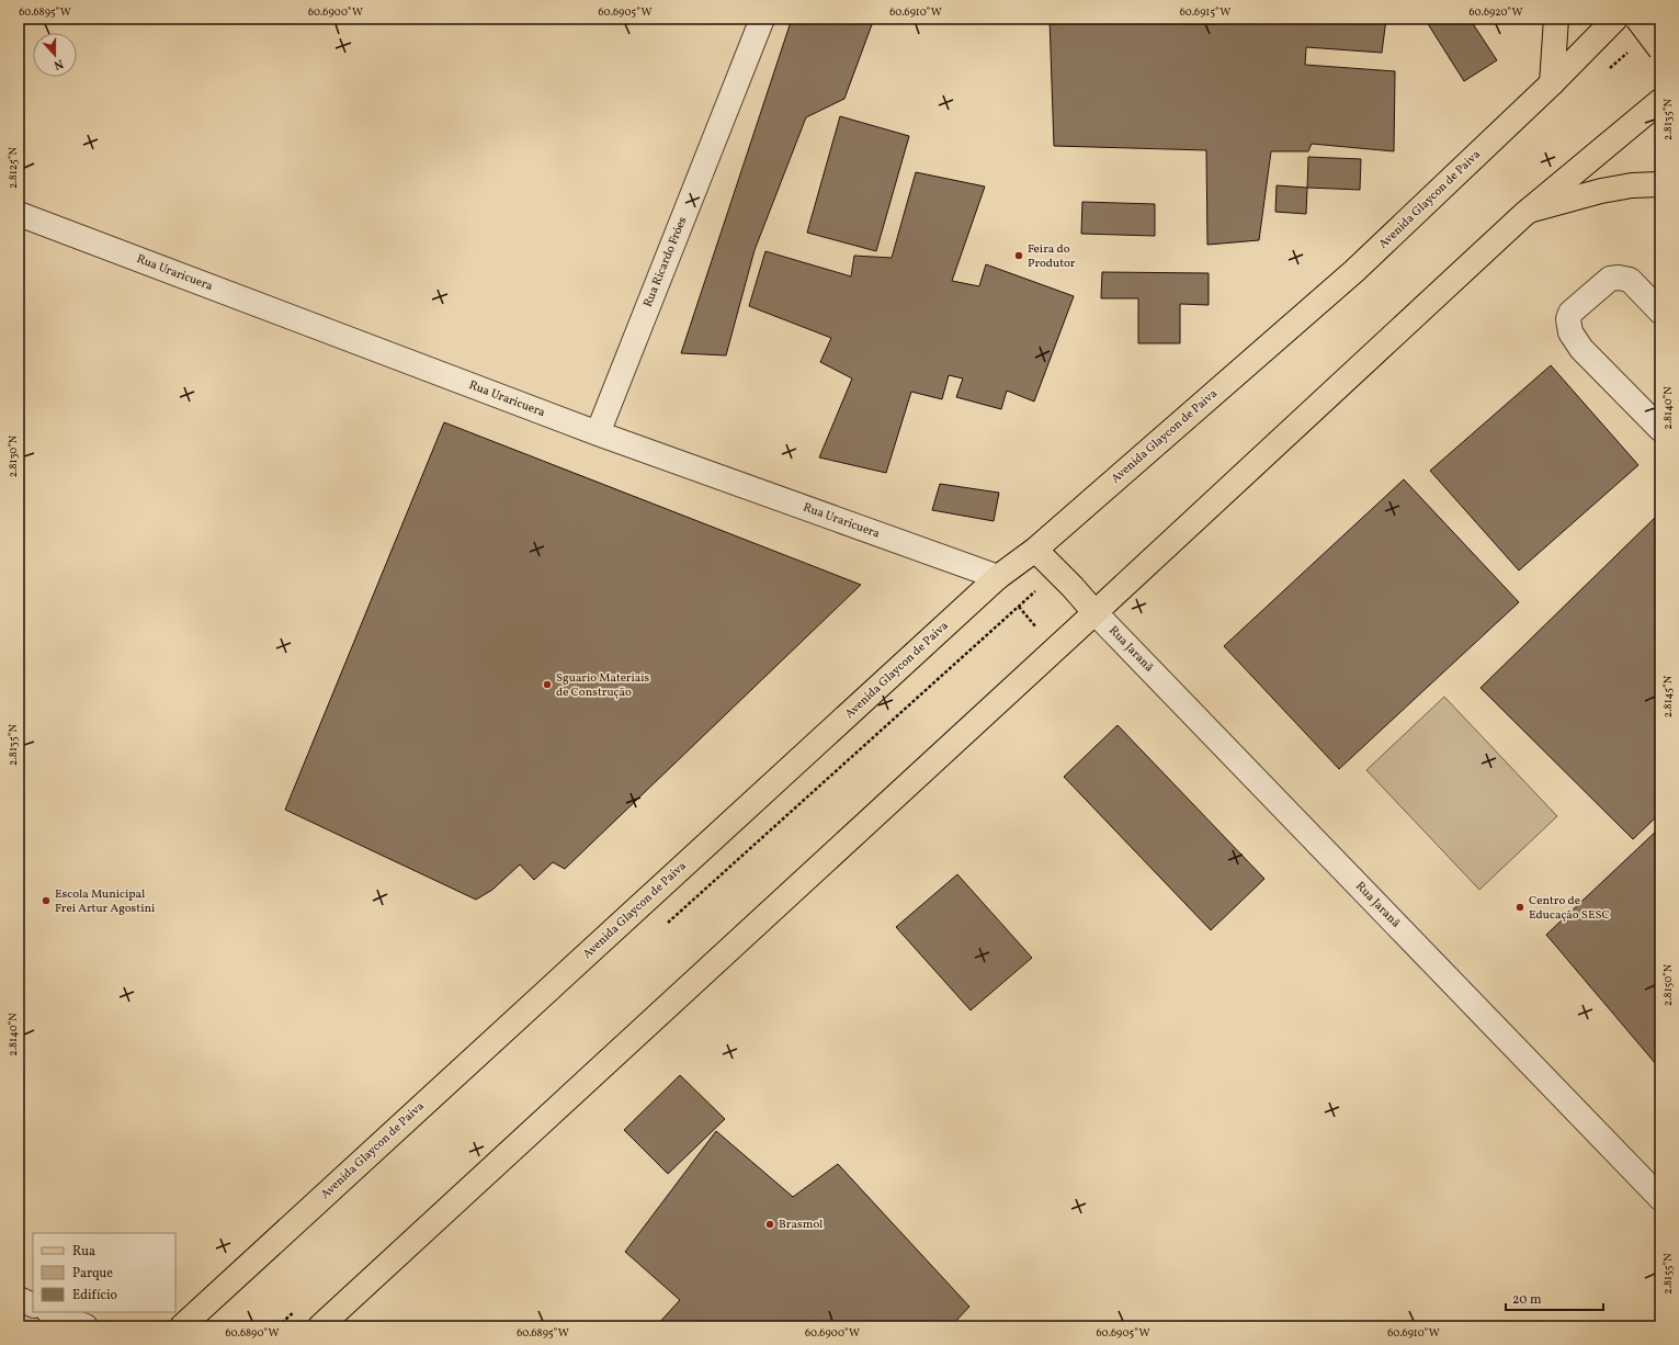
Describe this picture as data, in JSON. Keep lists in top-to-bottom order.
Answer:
{
  "streets": {
    "main road": ["Avenida Glaycon de Paiva"],
    "street": ["Rua Ricardo Fróes", "Rua Uraricuera", "Rua Jaranã"]
  },
  "crossings": [
    ["Avenida Glaycon de Paiva", "Rua Uraricuera"],
    ["Rua Ricardo Fróes", "Rua Uraricuera"]
  ],
  "places": [
    "Feira do Produtor",
    "Sguario Materiais de Construção",
    "Escola Municipal Frei Artur Agostini",
    "Centro de Educação SESC",
    "Brasmol"
  ],
  "legend": ["Rua", "Parque", "Edifício"],
  "scale_bar": "20 m",
  "north": "bottom",
  "coordinates": [
    "60.6895°W",
    "60.6900°W",
    "60.6905°W",
    "60.6910°W",
    "60.6915°W",
    "60.6920°W",
    "2.8135°N",
    "2.8125°N",
    "2.8140°N",
    "2.8130°N",
    "2.8145°N",
    "2.8150°N",
    "2.8155°N",
    "60.6890°W"
  ]
}
